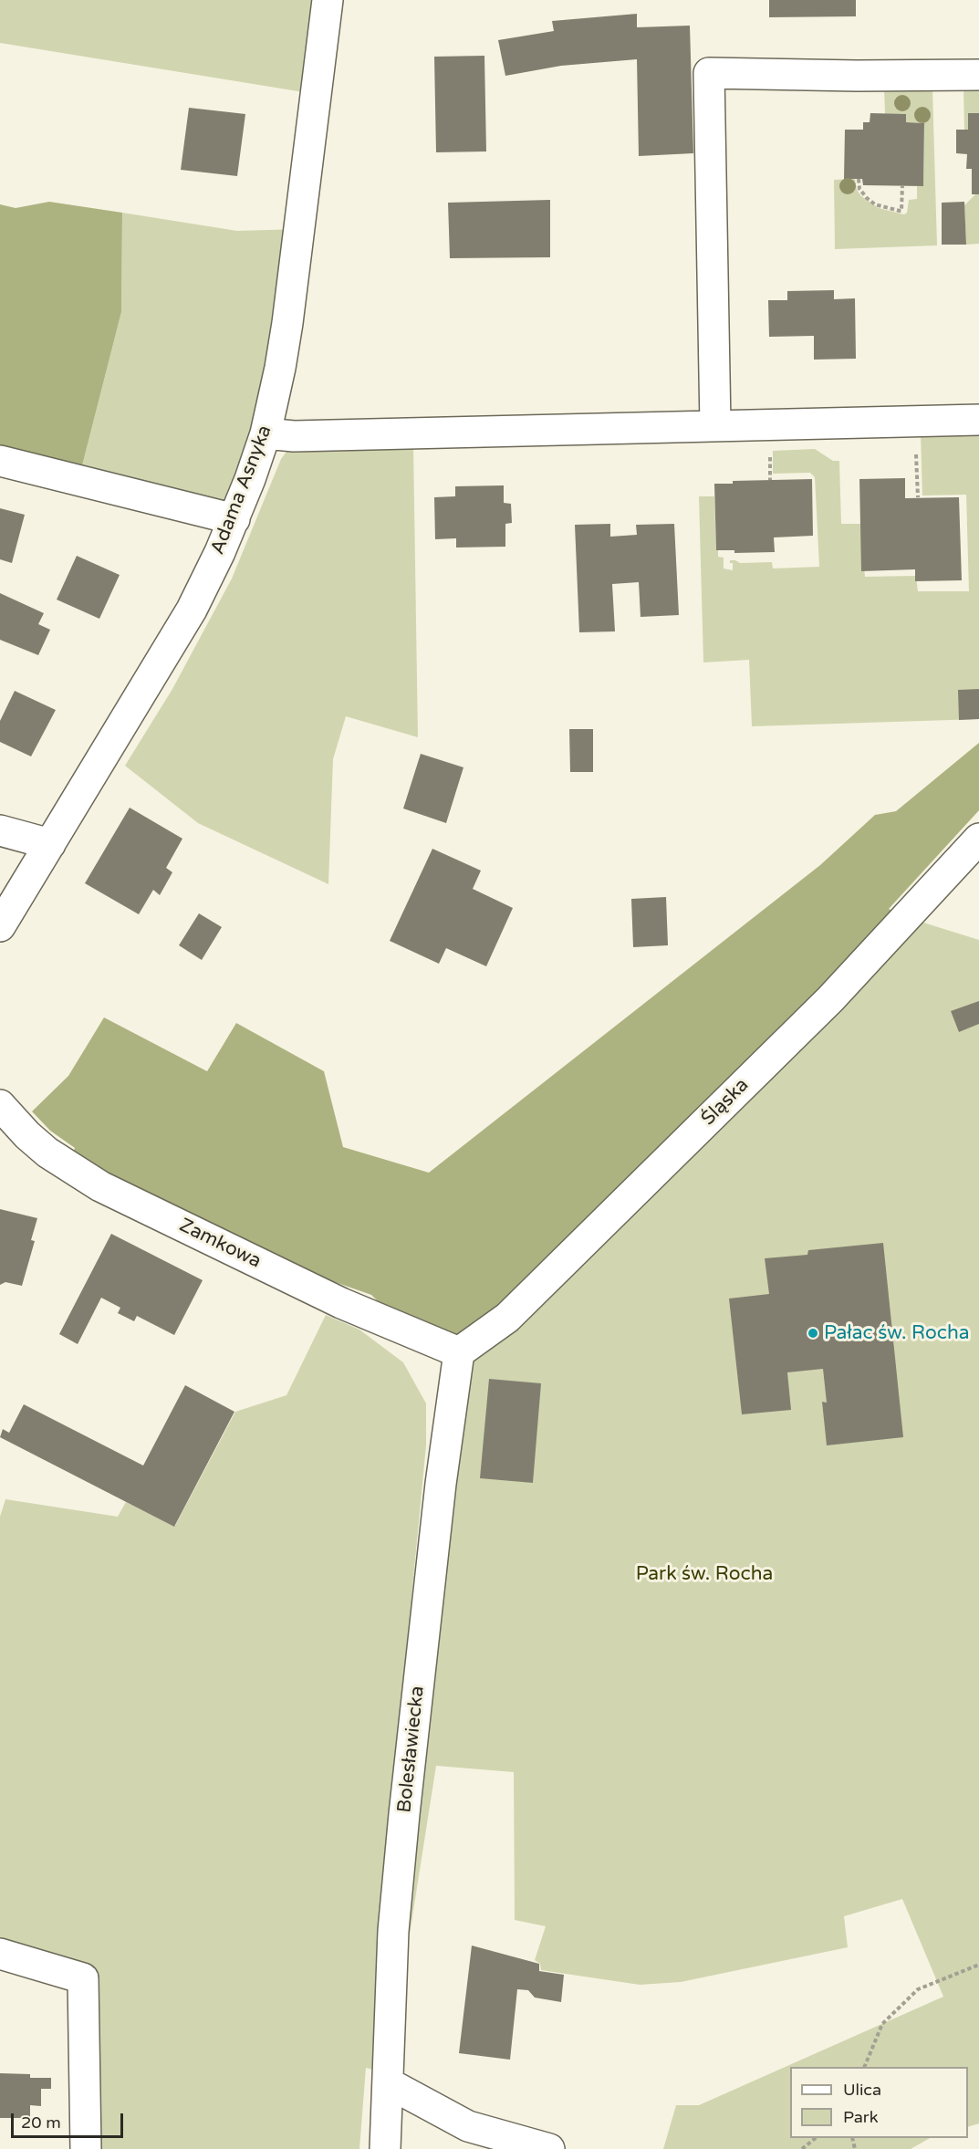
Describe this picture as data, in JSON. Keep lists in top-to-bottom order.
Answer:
{
  "streets": {
    "street": [
      "Adama Asnyka",
      "Śląska",
      "Zamkowa",
      "Bolesławiecka"
    ]
  },
  "crossings": [
    ["Śląska", "Zamkowa"],
    ["Śląska", "Bolesławiecka"],
    ["Zamkowa", "Bolesławiecka"]
  ],
  "parks": ["Park św. Rocha"],
  "places": ["Pałac św. Rocha"],
  "legend": ["Ulica", "Park"],
  "scale_bar": "20 m"
}
